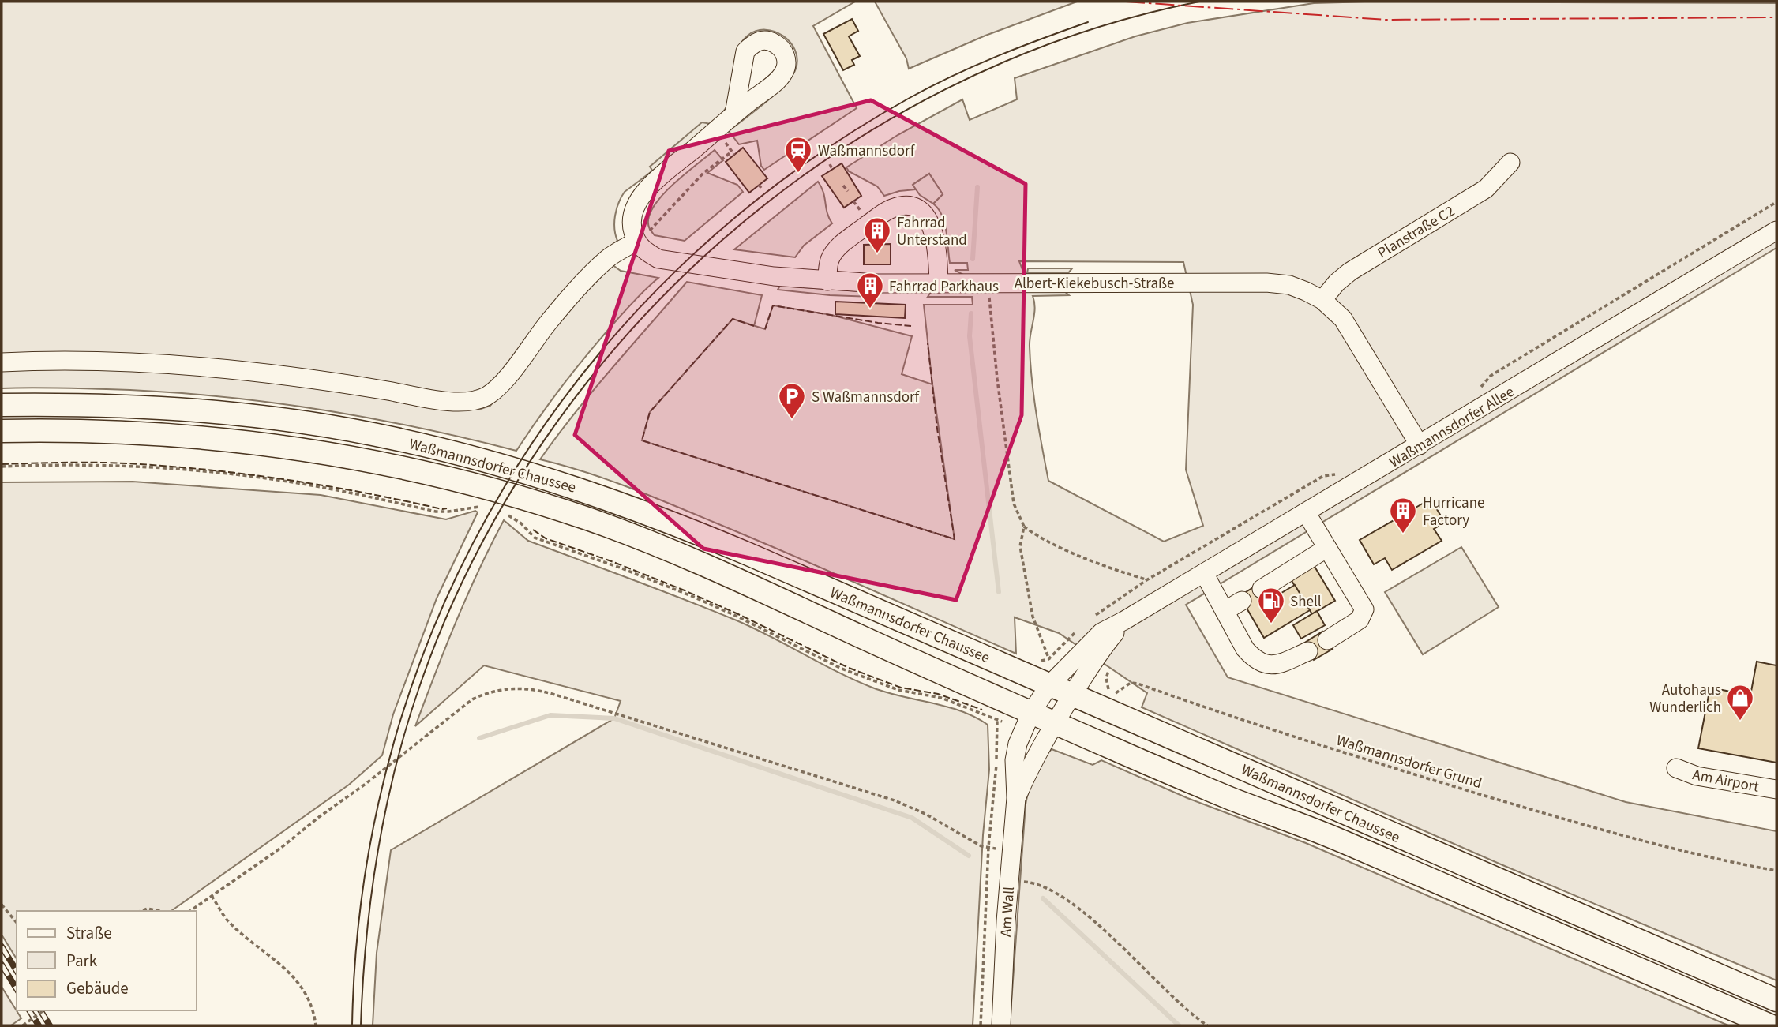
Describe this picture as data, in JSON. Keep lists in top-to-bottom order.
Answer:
{
  "streets": {
    "main road": ["Waßmannsdorfer Chaussee"],
    "street": [
      "Planstraße C2",
      "Albert-Kiekebusch-Straße",
      "Waßmannsdorfer Allee",
      "Am Airport",
      "Am Wall"
    ],
    "path": ["Waßmannsdorfer Grund"]
  },
  "crossings": [
    ["Planstraße C2", "Albert-Kiekebusch-Straße"],
    ["Albert-Kiekebusch-Straße", "Waßmannsdorfer Allee"],
    ["Waßmannsdorfer Allee", "Waßmannsdorfer Chaussee"],
    ["Waßmannsdorfer Allee", "Waßmannsdorfer Grund"],
    ["Waßmannsdorfer Allee", "Am Wall"],
    ["Waßmannsdorfer Chaussee", "Waßmannsdorfer Grund"],
    ["Waßmannsdorfer Chaussee", "Am Wall"]
  ],
  "places": {
    "station": ["Waßmannsdorf"],
    "building": ["Fahrrad Unterstand", "Fahrrad Parkhaus", "Hurricane Factory"],
    "parking": ["S Waßmannsdorf"],
    "fuel station": ["Shell"],
    "shop": ["Autohaus Wunderlich"]
  },
  "legend": ["Straße", "Park", "Gebäude"]
}
